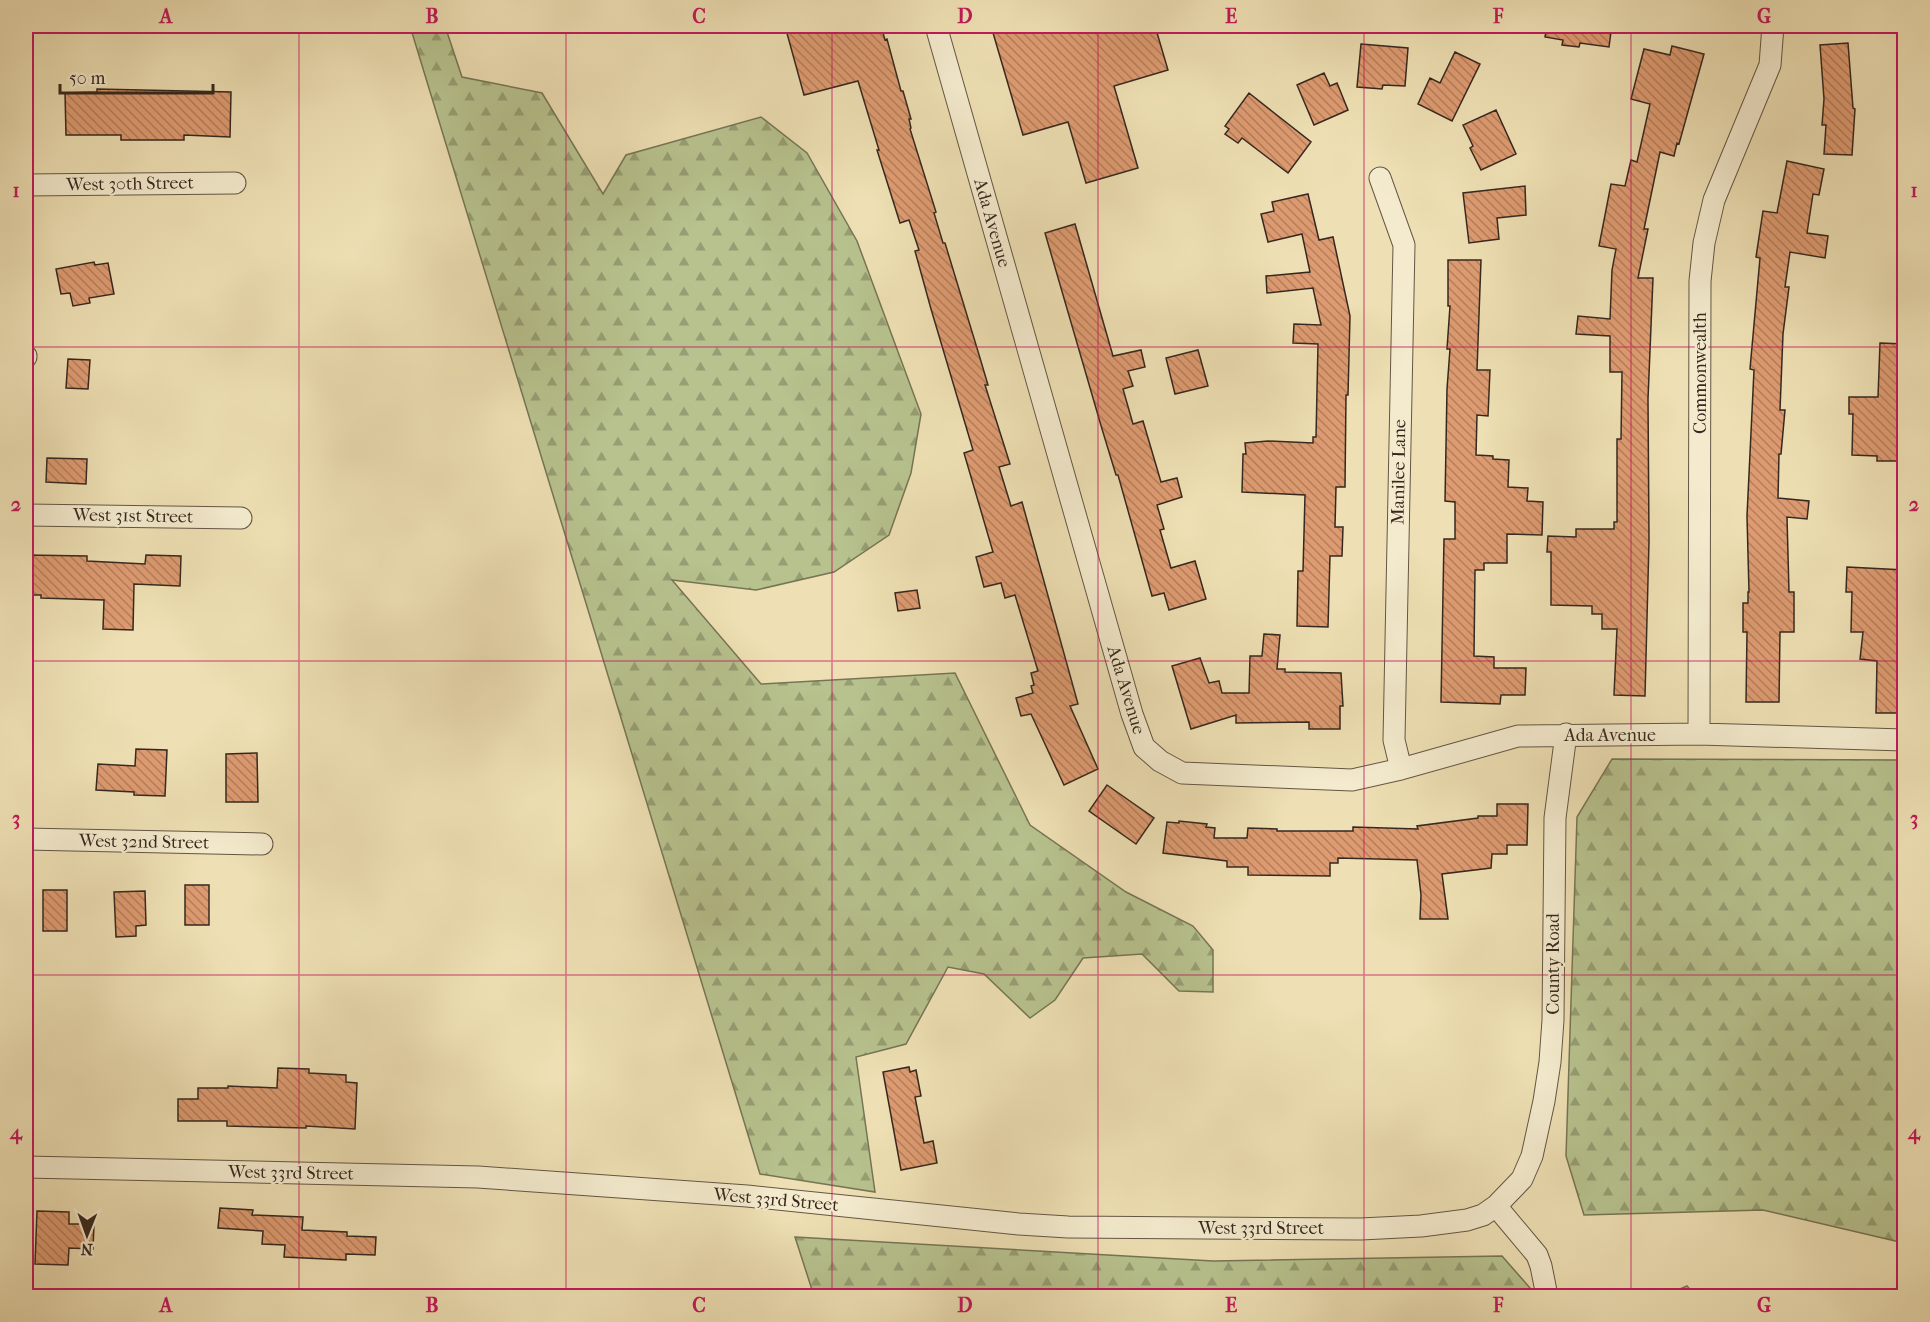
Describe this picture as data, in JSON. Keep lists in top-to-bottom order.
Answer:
{
  "streets": {
    "street": [
      "West 30th Street",
      "Ada Avenue",
      "Commonwealth",
      "Manilee Lane",
      "West 31st Street",
      "West 32nd Street",
      "County Road",
      "West 33rd Street"
    ]
  },
  "crossings": [
    ["Ada Avenue", "Commonwealth"],
    ["Ada Avenue", "Manilee Lane"],
    ["Ada Avenue", "County Road"],
    ["County Road", "West 33rd Street"]
  ],
  "scale_bar": "50 m",
  "north": "bottom",
  "grid": {
    "columns": [
      "A",
      "B",
      "C",
      "D",
      "E",
      "F",
      "G"
    ],
    "rows": [
      "1",
      "2",
      "3",
      "4"
    ]
  }
}
